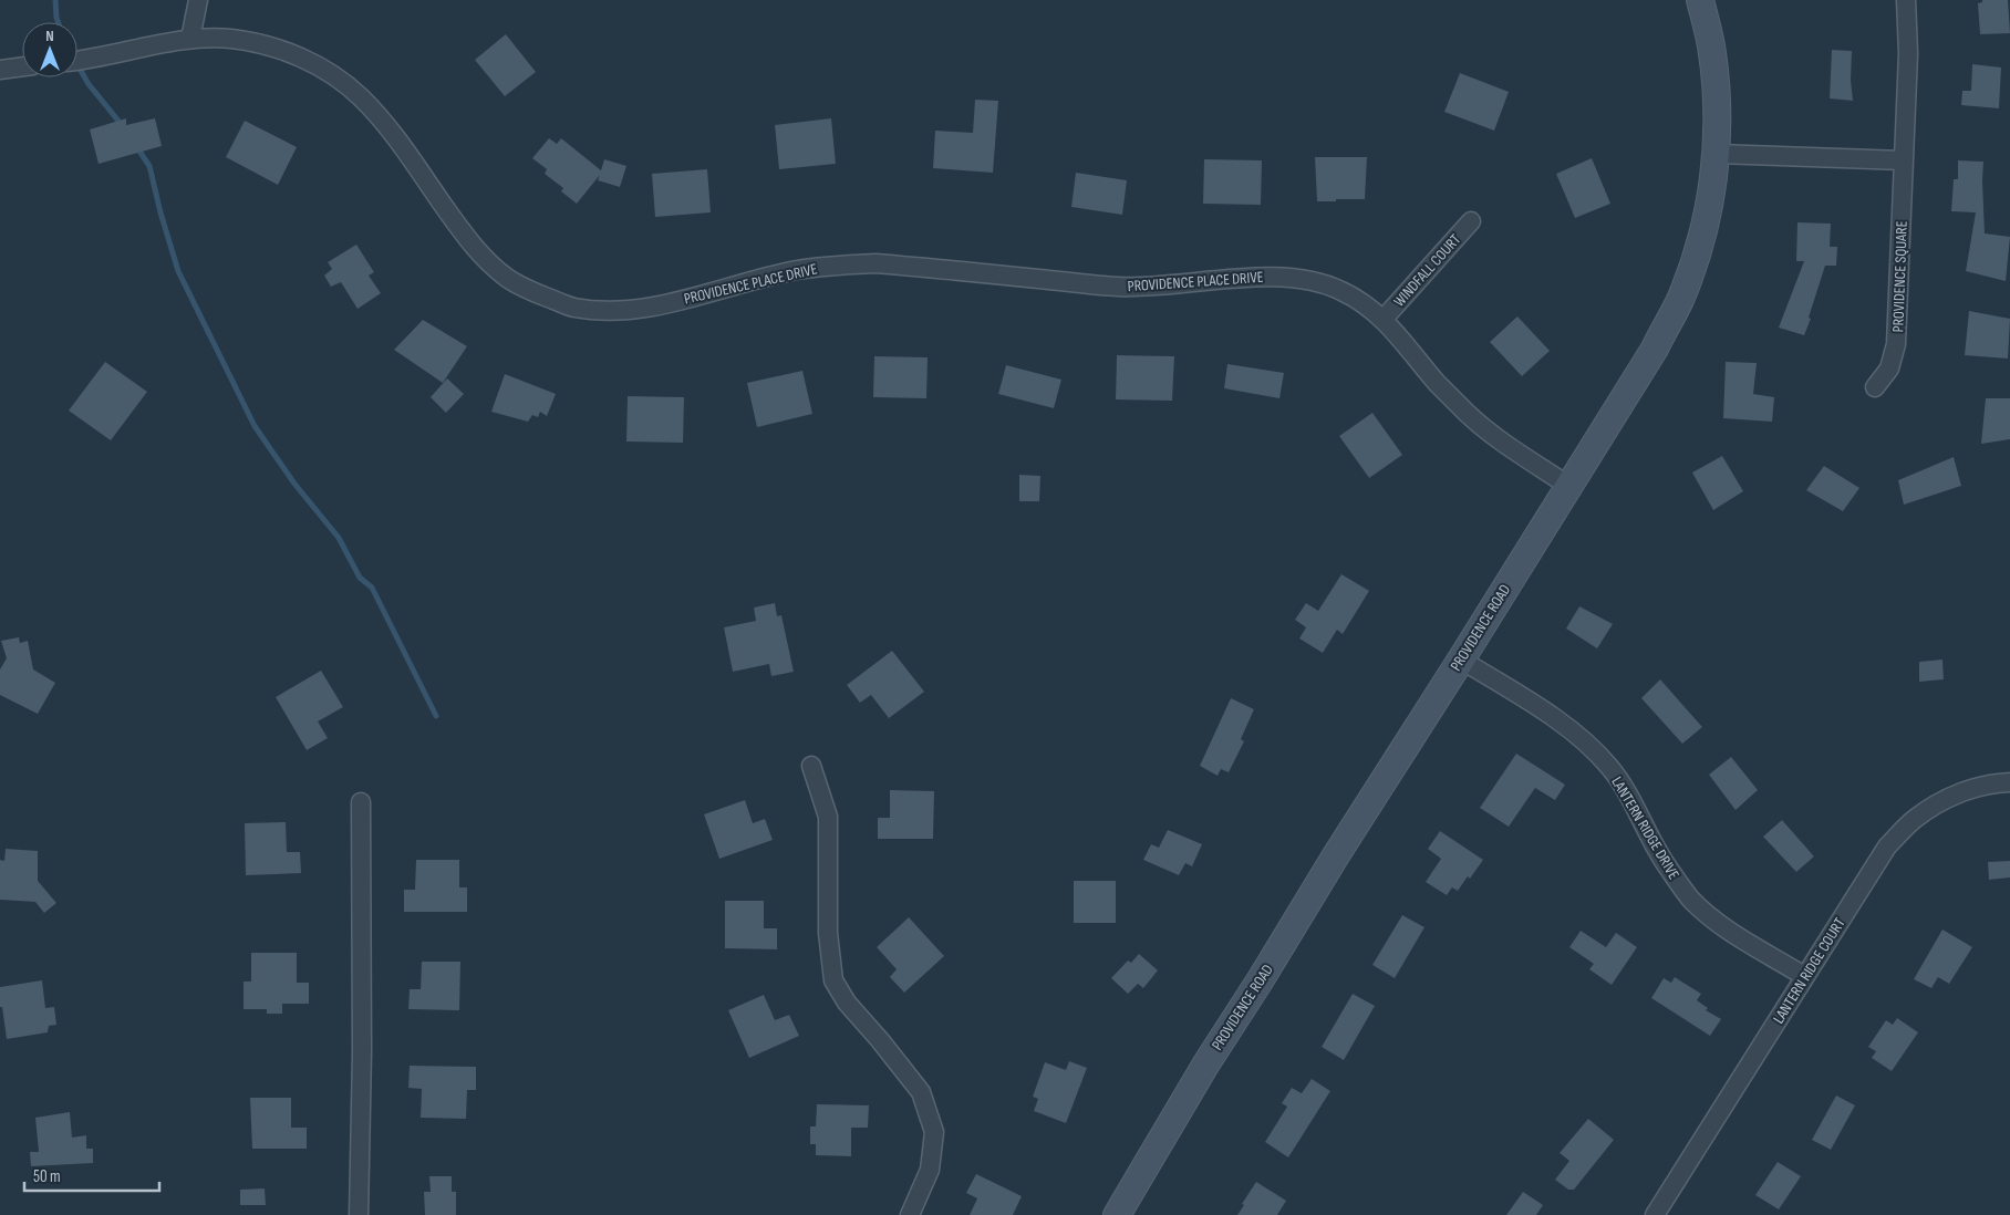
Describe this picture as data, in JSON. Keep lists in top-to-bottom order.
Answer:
{
  "streets": {
    "street": [
      "WINDFALL COURT",
      "PROVIDENCE SQUARE",
      "PROVIDENCE PLACE DRIVE",
      "PROVIDENCE ROAD",
      "LANTERN RIDGE DRIVE",
      "LANTERN RIDGE COURT"
    ]
  },
  "crossings": [
    ["WINDFALL COURT", "PROVIDENCE PLACE DRIVE"],
    ["PROVIDENCE PLACE DRIVE", "PROVIDENCE ROAD"],
    ["PROVIDENCE ROAD", "LANTERN RIDGE DRIVE"],
    ["LANTERN RIDGE DRIVE", "LANTERN RIDGE COURT"]
  ],
  "scale_bar": "50 m",
  "north": "top"
}
